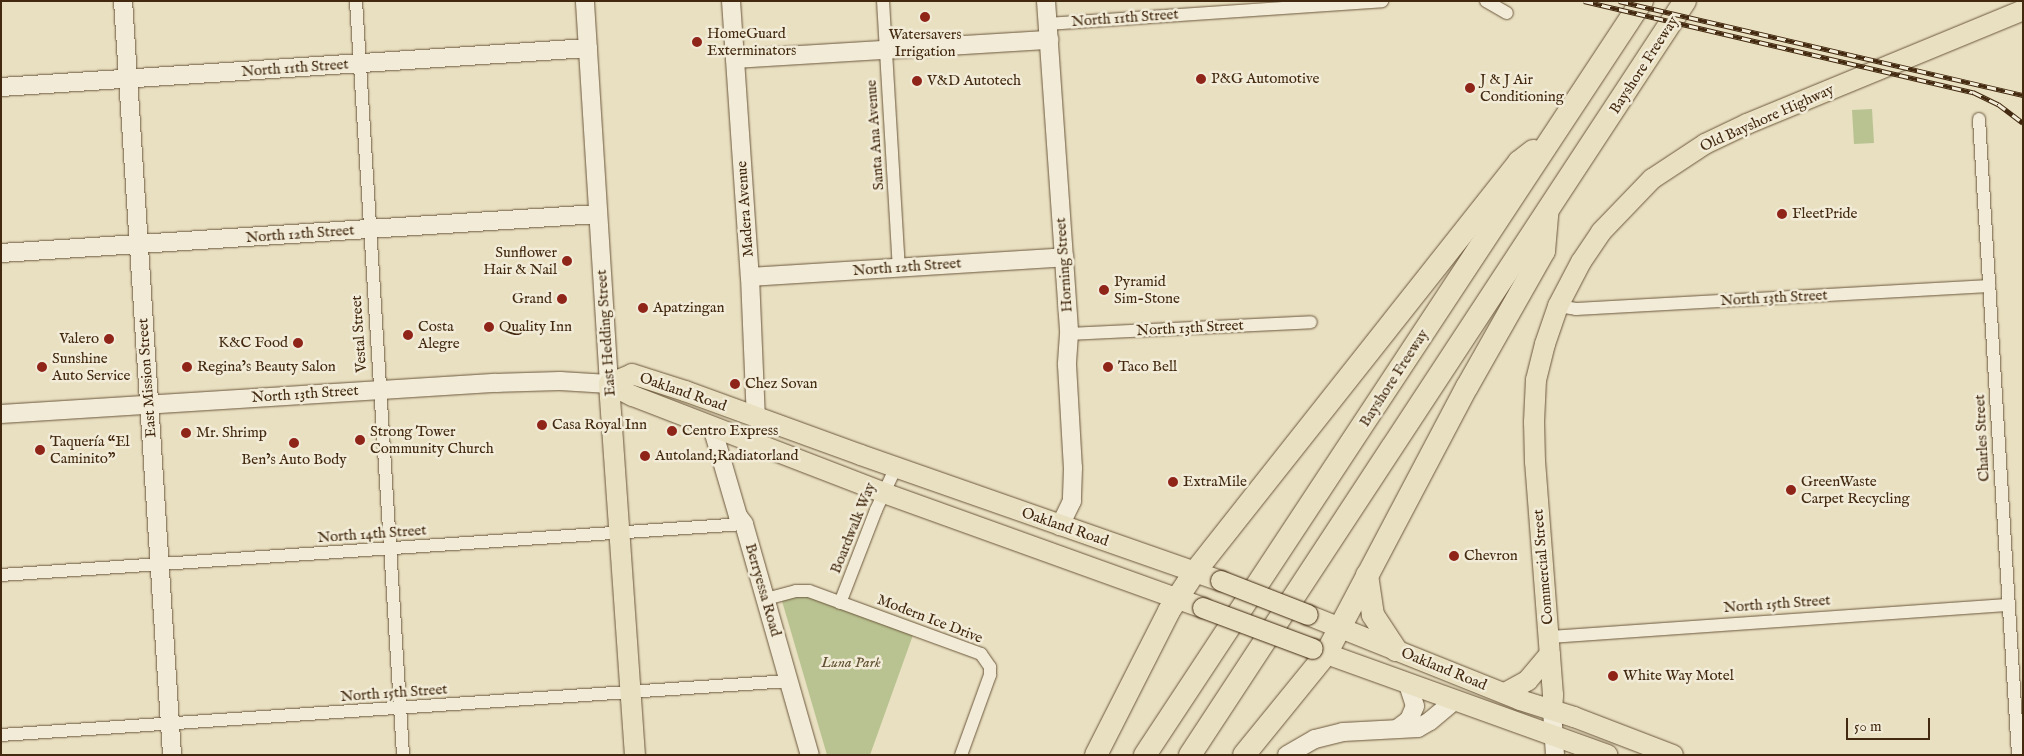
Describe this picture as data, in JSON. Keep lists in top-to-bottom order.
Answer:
{
  "streets": {
    "highway": ["Bayshore Freeway"],
    "main road": [
      "Old Bayshore Highway",
      "East Hedding Street",
      "Oakland Road",
      "Commercial Street"
    ],
    "street": [
      "North 11th Street",
      "Santa Ana Avenue",
      "Madera Avenue",
      "North 12th Street",
      "Horning Street",
      "North 13th Street",
      "Vestal Street",
      "East Mission Street",
      "Charles Street",
      "Boardwalk Way",
      "North 14th Street",
      "Berryessa Road",
      "North 15th Street",
      "Modern Ice Drive"
    ]
  },
  "crossings": [
    ["North 11th Street", "Santa Ana Avenue"],
    ["North 11th Street", "Madera Avenue"],
    ["North 11th Street", "Horning Street"],
    ["North 11th Street", "East Hedding Street"],
    ["North 11th Street", "Vestal Street"],
    ["North 11th Street", "East Mission Street"],
    ["Old Bayshore Highway", "North 13th Street"],
    ["Old Bayshore Highway", "Commercial Street"],
    ["Santa Ana Avenue", "North 12th Street"],
    ["Madera Avenue", "North 12th Street"],
    ["Madera Avenue", "Oakland Road"],
    ["North 12th Street", "Horning Street"],
    ["North 12th Street", "East Hedding Street"],
    ["North 12th Street", "Vestal Street"],
    ["North 12th Street", "East Mission Street"],
    ["Horning Street", "North 13th Street"],
    ["Horning Street", "Oakland Road"],
    ["North 13th Street", "East Hedding Street"],
    ["North 13th Street", "Vestal Street"],
    ["North 13th Street", "East Mission Street"],
    ["North 13th Street", "Oakland Road"],
    ["North 13th Street", "Charles Street"],
    ["East Hedding Street", "Oakland Road"],
    ["East Hedding Street", "North 14th Street"],
    ["East Hedding Street", "North 15th Street"],
    ["Vestal Street", "North 14th Street"],
    ["Vestal Street", "North 15th Street"],
    ["East Mission Street", "North 14th Street"],
    ["East Mission Street", "North 15th Street"],
    ["Oakland Road", "Boardwalk Way"],
    ["Oakland Road", "Commercial Street"],
    ["Oakland Road", "Berryessa Road"],
    ["Charles Street", "North 15th Street"],
    ["Boardwalk Way", "Modern Ice Drive"],
    ["North 14th Street", "Berryessa Road"],
    ["Commercial Street", "North 15th Street"],
    ["Berryessa Road", "North 15th Street"],
    ["Berryessa Road", "Modern Ice Drive"]
  ],
  "parks": ["Luna Park"],
  "places": [
    "Watersavers Irrigation",
    "HomeGuard Exterminators",
    "P&G Automotive",
    "V&D Autotech",
    "J & J Air Conditioning",
    "FleetPride",
    "Sunflower Hair & Nail",
    "Pyramid Sim-Stone",
    "Grand",
    "Apatzingan",
    "Quality Inn",
    "Costa Alegre",
    "Valero",
    "K&C Food",
    "Sunshine Auto Service",
    "Regina’s Beauty Salon",
    "Taco Bell",
    "Chez Sovan",
    "Casa Royal Inn",
    "Centro Express",
    "Mr. Shrimp",
    "Strong Tower Community Church",
    "Ben’s Auto Body",
    "Taquería “El Caminito”",
    "Autoland;Radiatorland",
    "ExtraMile",
    "GreenWaste Carpet Recycling",
    "Chevron",
    "White Way Motel"
  ],
  "scale_bar": "50 m"
}
